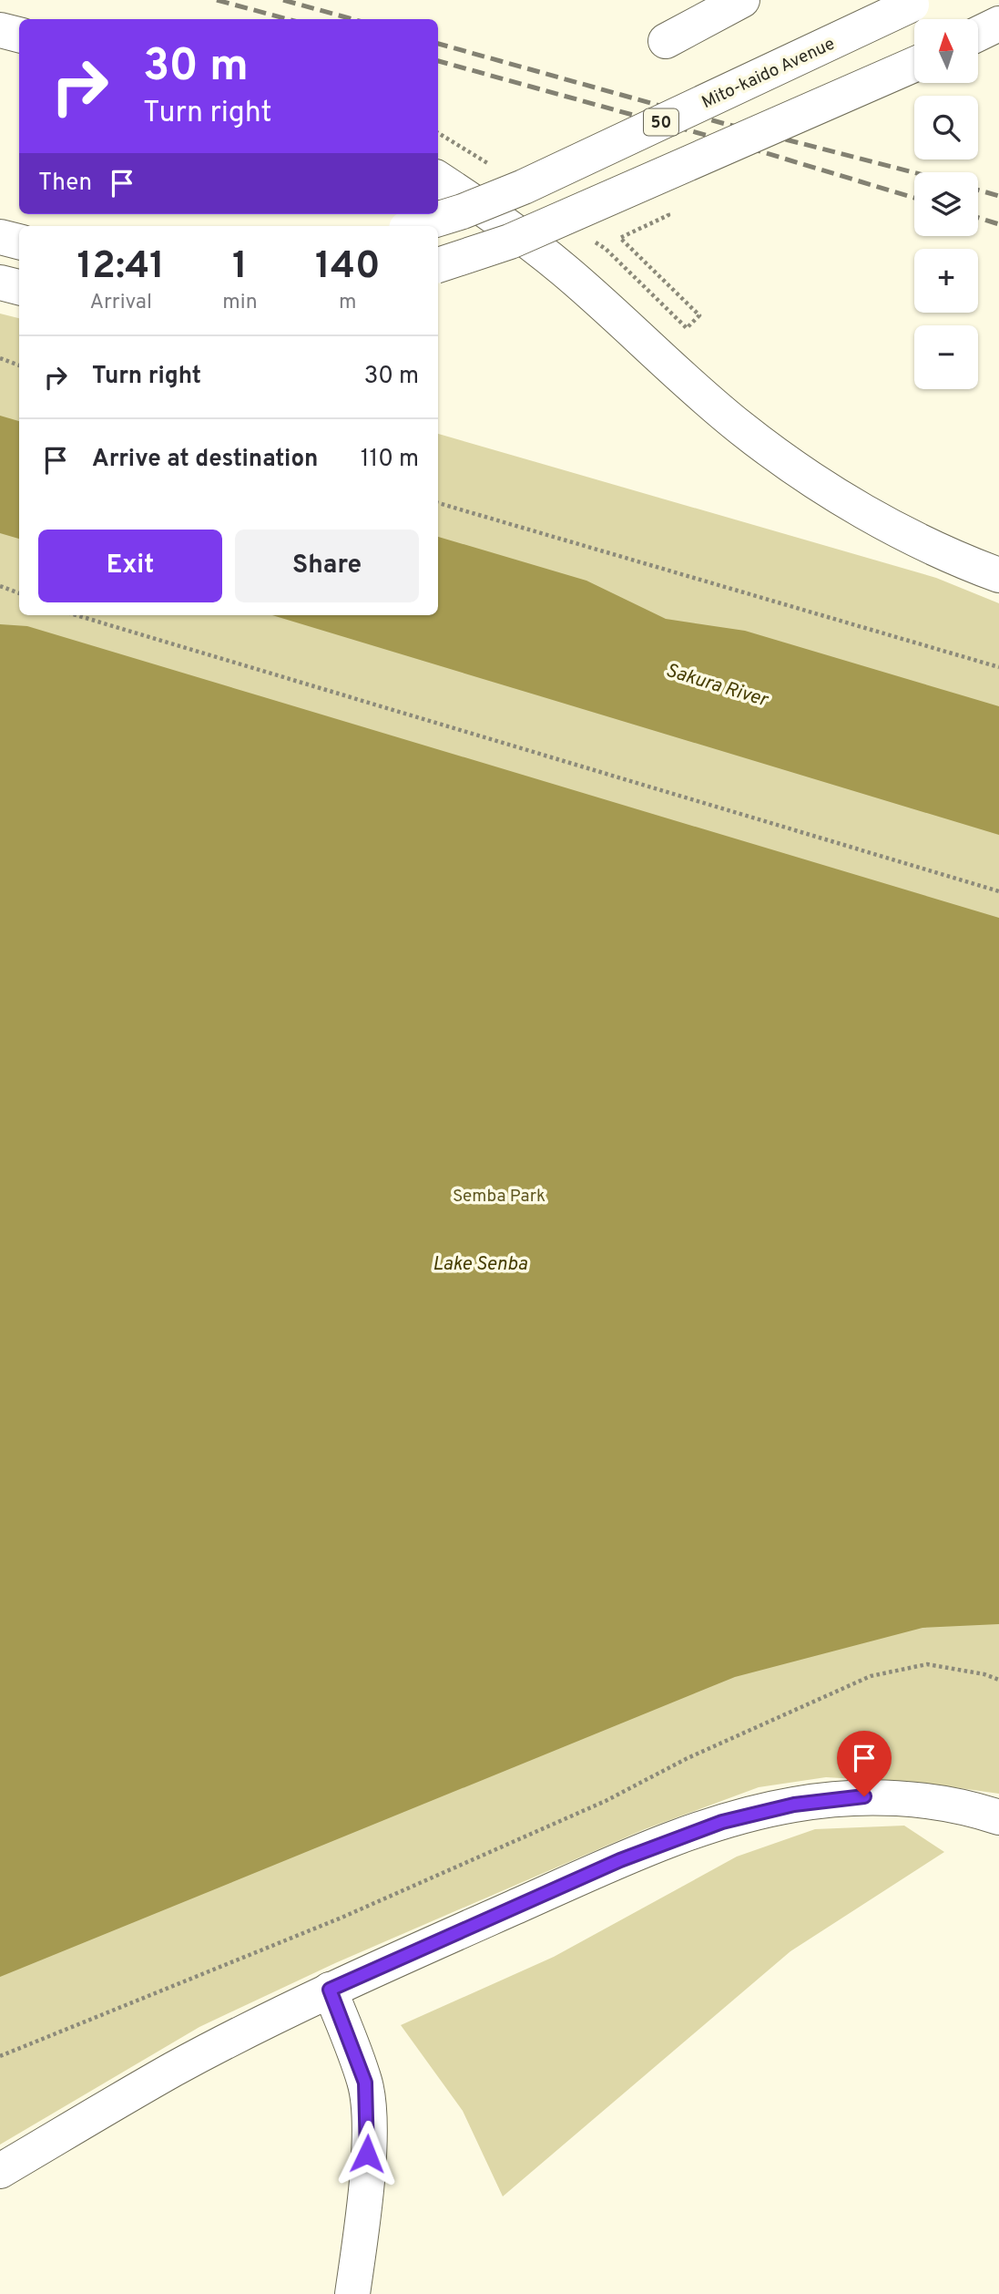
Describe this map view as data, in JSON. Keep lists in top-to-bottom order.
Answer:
{
  "streets": {
    "street": ["Mito-kaido Avenue", "50"]
  },
  "water": ["Sakura River", "Lake Senba"],
  "parks": ["Semba Park"],
  "north": "top",
  "page": {
    "map_buttons": ["+", "−"],
    "turn": ["30 m", "Turn right"],
    "then": "Then",
    "eta": [
      "12:41",
      "Arrival",
      "1",
      "min",
      "140",
      "m"
    ],
    "list": [
      {
        "name": "Turn right",
        "value": "30 m"
      },
      {
        "name": "Arrive at destination",
        "value": "110 m"
      }
    ],
    "buttons": ["Exit", "Share"]
  }
}
